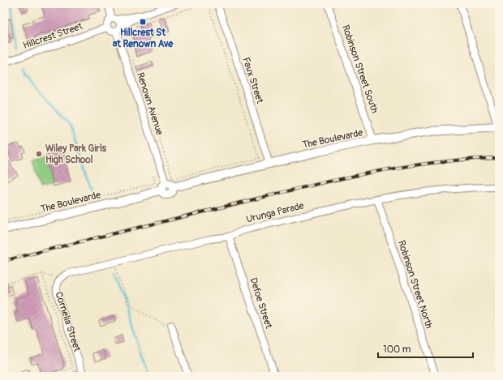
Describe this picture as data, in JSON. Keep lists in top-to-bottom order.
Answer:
{
  "streets": {
    "street": [
      "Hillcrest Street",
      "Robinson Street South",
      "Faux Street",
      "Renown Avenue",
      "The Boulevarde",
      "Urunga Parade",
      "Robinson Street North",
      "Defoe Street",
      "Cornelia Street"
    ]
  },
  "crossings": [
    ["Hillcrest Street", "Renown Avenue"],
    ["Robinson Street South", "The Boulevarde"],
    ["Faux Street", "The Boulevarde"],
    ["Renown Avenue", "The Boulevarde"],
    ["Urunga Parade", "Robinson Street North"],
    ["Urunga Parade", "Defoe Street"],
    ["Urunga Parade", "Cornelia Street"]
  ],
  "places": {
    "transit": ["Hillcrest St at Renown Ave"],
    "other": ["Wiley Park Girls High School"]
  },
  "scale_bar": "100 m"
}
